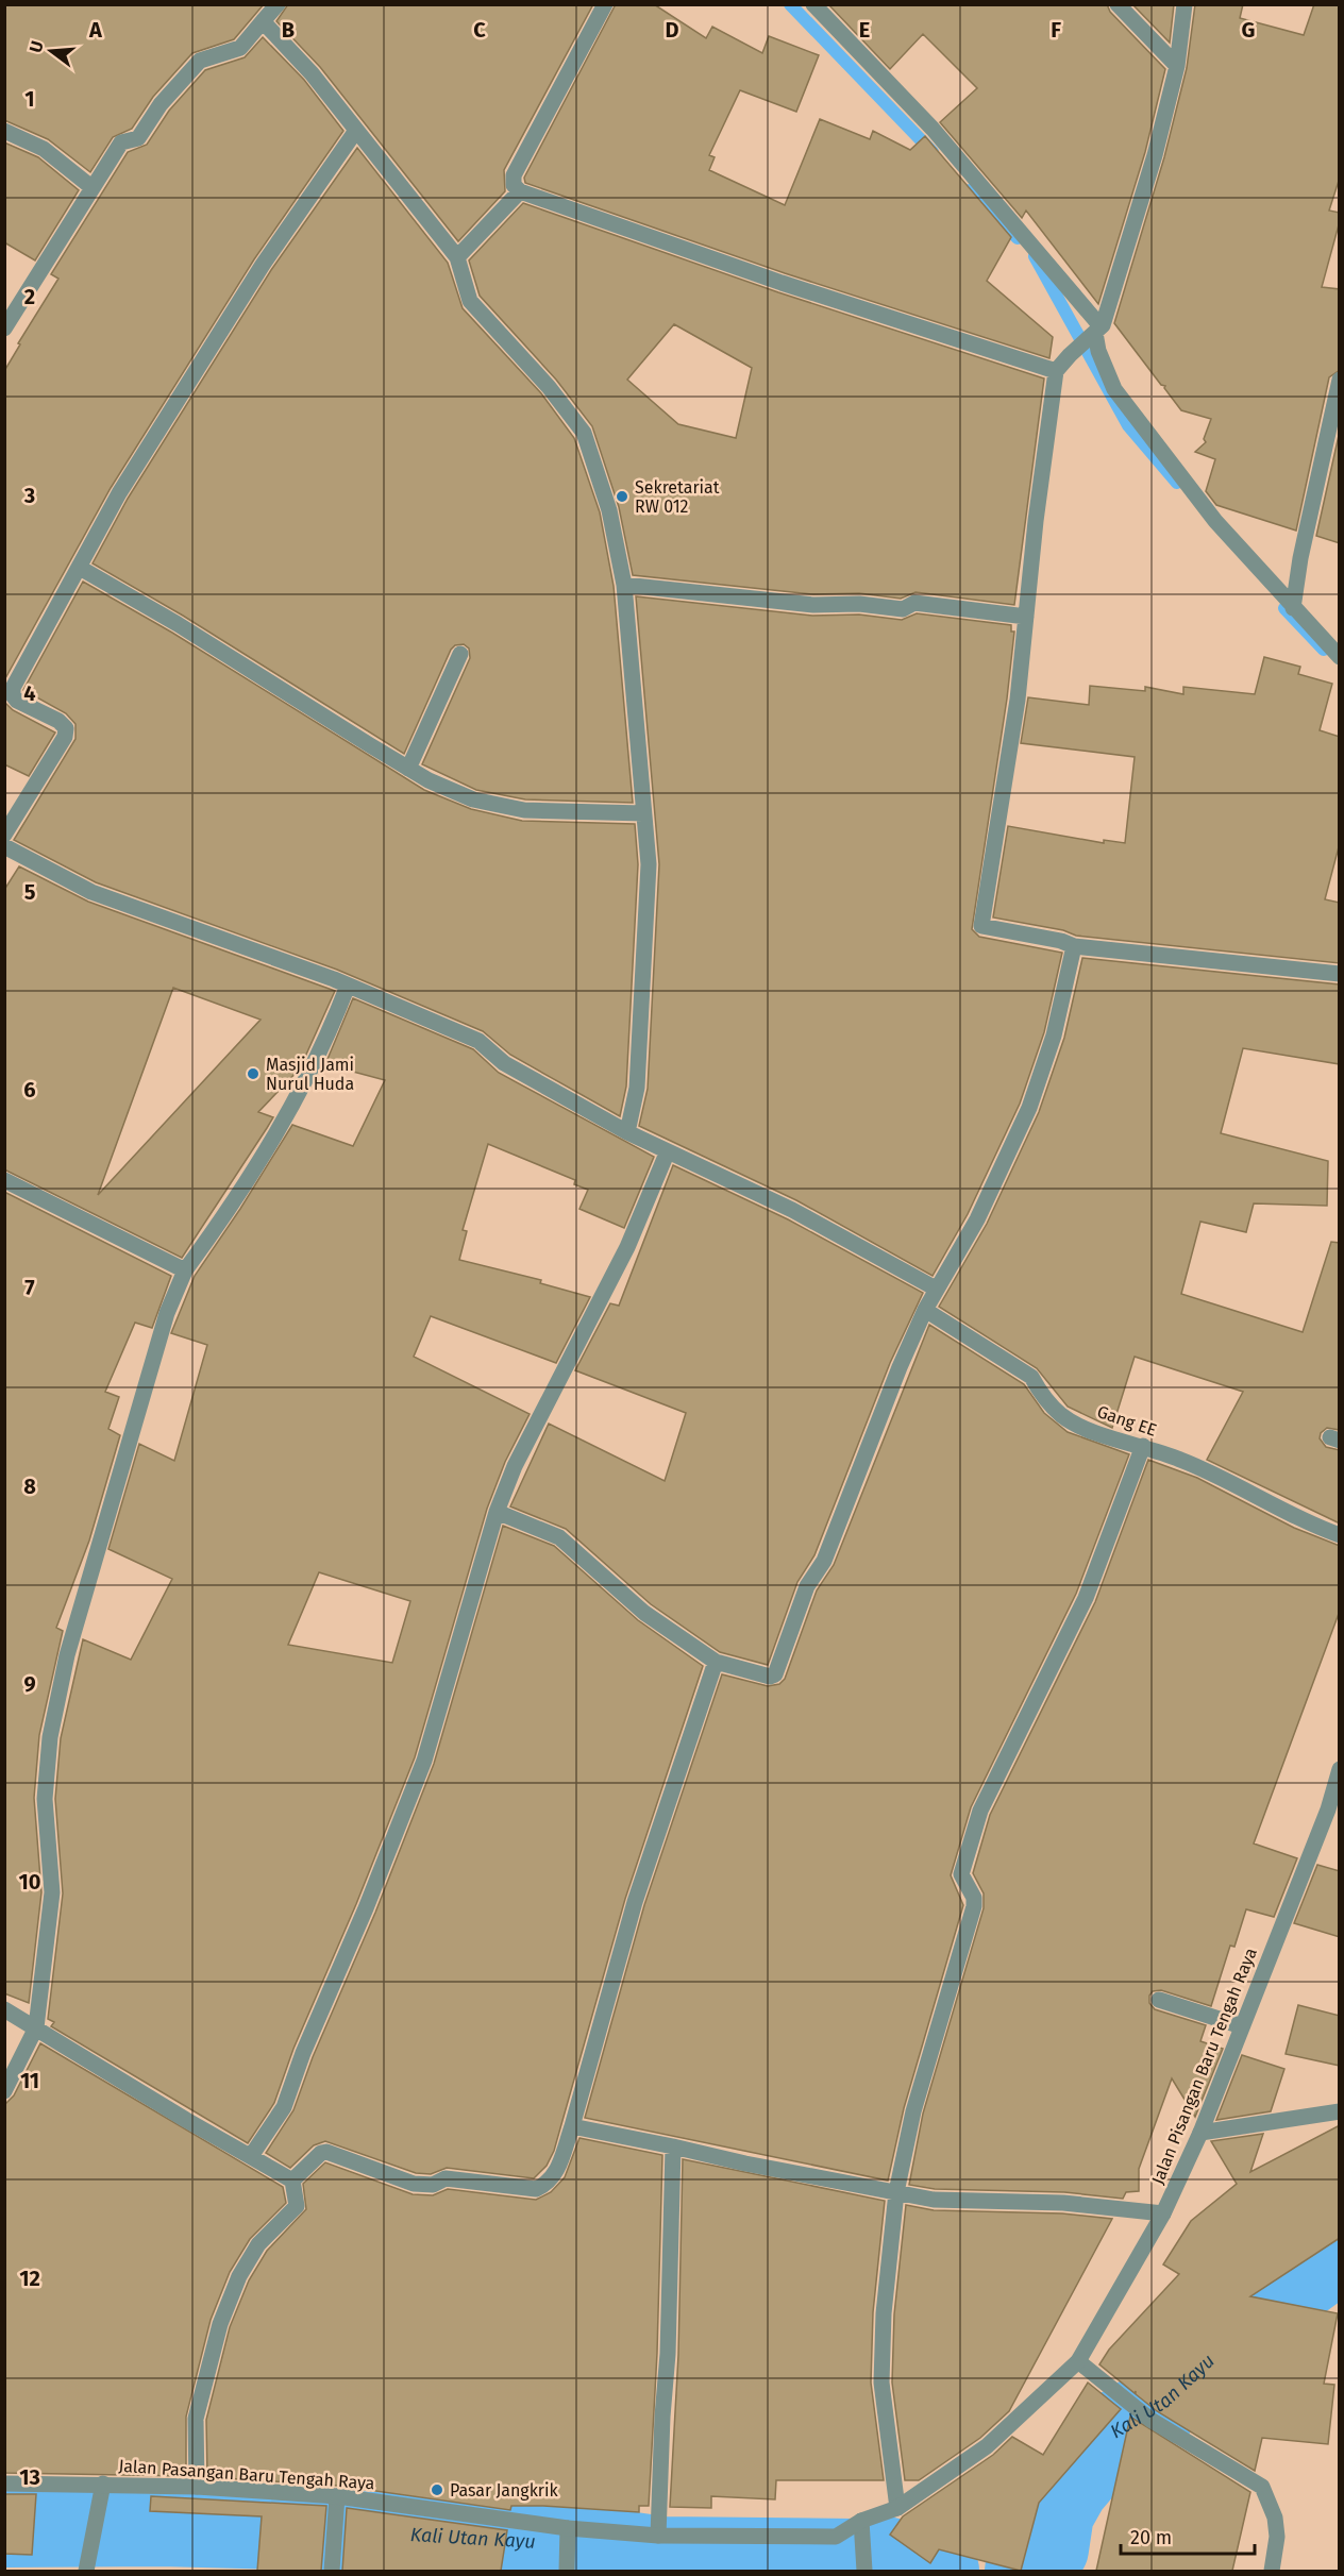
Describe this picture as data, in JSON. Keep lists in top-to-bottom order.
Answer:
{
  "streets": {
    "street": ["Gang EE", "Jalan Pisangan Baru Tengah Raya", "Jalan Pasangan Baru Tengah Raya"]
  },
  "crossings": [
    ["Jalan Pisangan Baru Tengah Raya", "Jalan Pasangan Baru Tengah Raya"]
  ],
  "water": ["Kali Utan Kayu"],
  "places": ["Sekretariat RW 012", "Masjid Jami Nurul Huda", "Pasar Jangkrik"],
  "scale_bar": "20 m",
  "north": "left",
  "grid": {
    "columns": [
      "A",
      "B",
      "C",
      "D",
      "E",
      "F",
      "G"
    ],
    "rows": [
      "1",
      "2",
      "3",
      "4",
      "5",
      "6",
      "7",
      "8",
      "9",
      "10",
      "11",
      "12",
      "13"
    ]
  }
}
